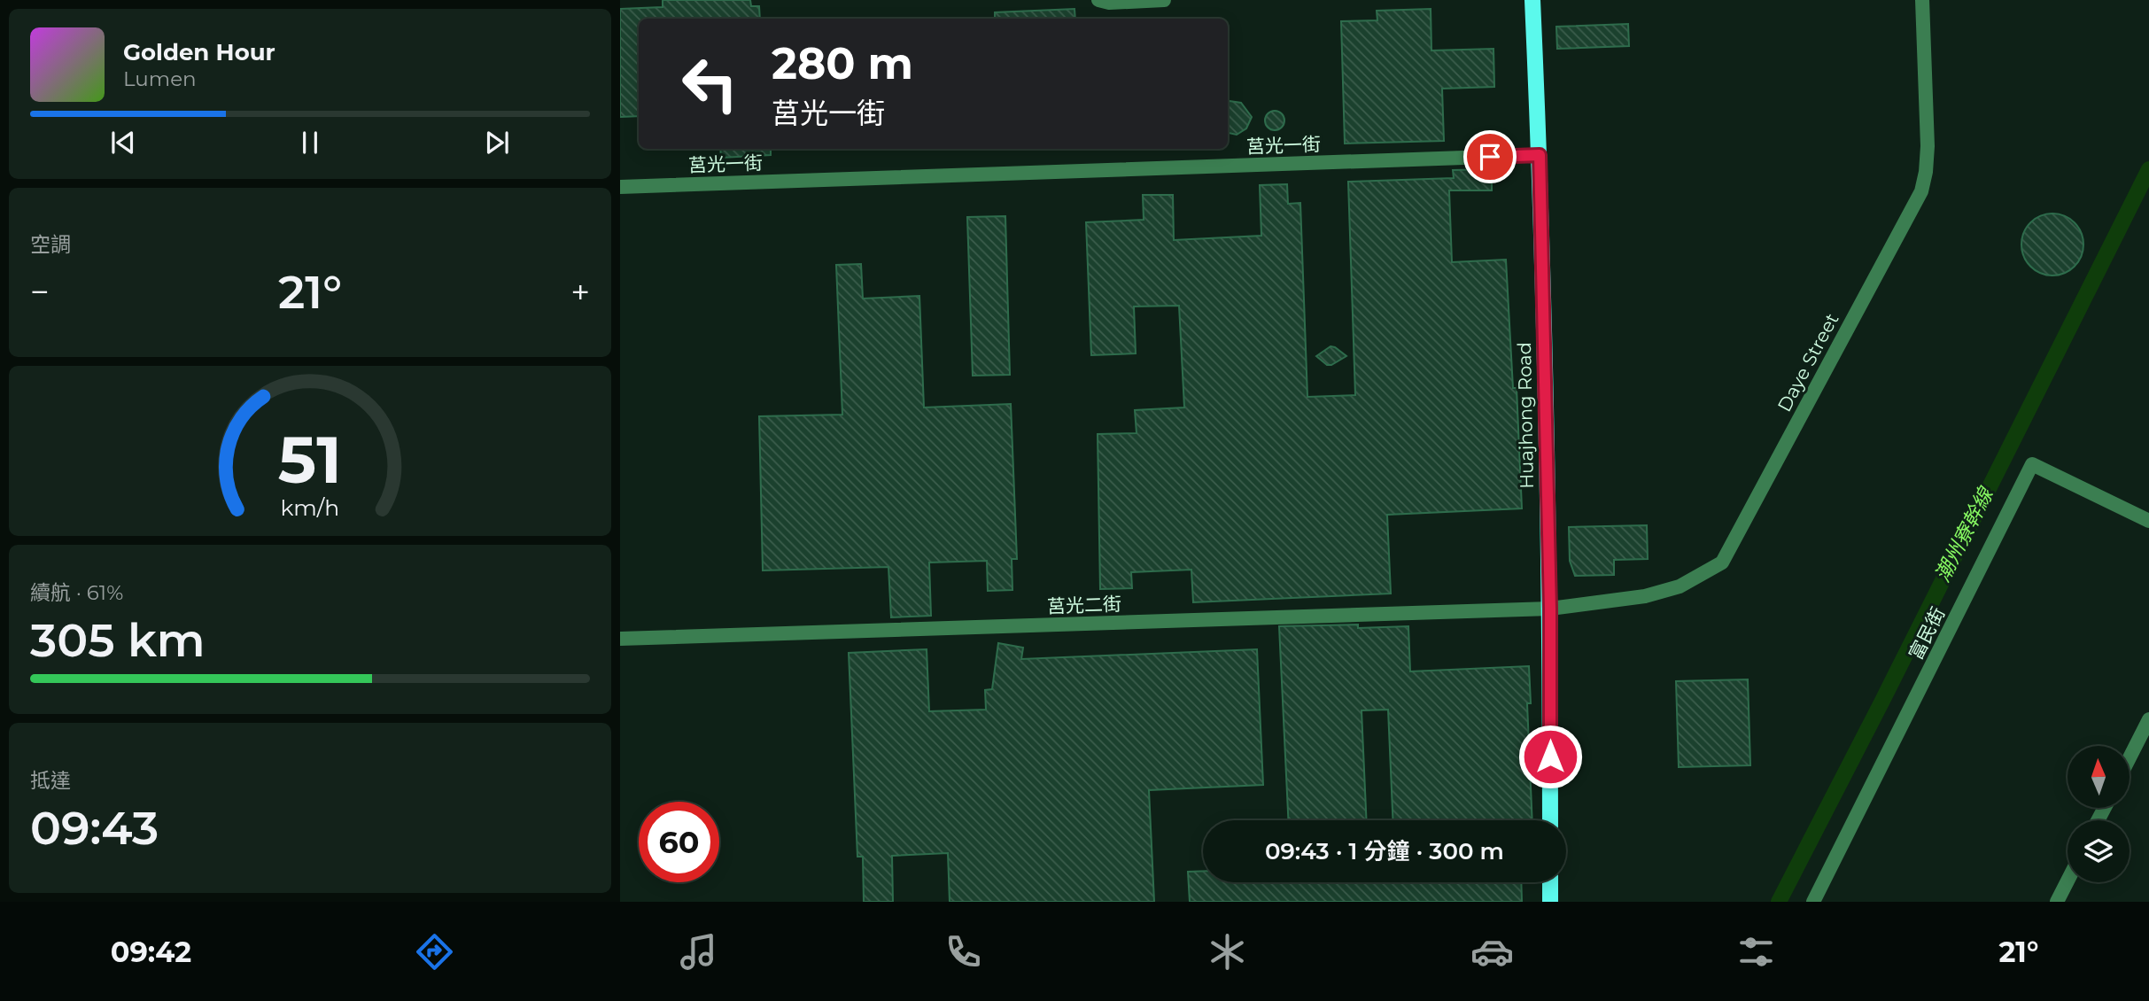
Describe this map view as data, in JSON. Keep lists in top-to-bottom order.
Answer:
{
  "streets": {
    "main road": ["Huajhong Road"],
    "street": [
      "莒光一街",
      "Daye Street",
      "莒光二街",
      "富民街"
    ]
  },
  "crossings": [
    ["莒光一街", "Huajhong Road"],
    ["Daye Street", "Huajhong Road"],
    ["Daye Street", "莒光二街"],
    ["Huajhong Road", "莒光二街"]
  ],
  "water": ["潮州寮幹線"],
  "north": "top",
  "page": {
    "turn": ["280 m", "莒光一街"],
    "song": ["Golden Hour", "Lumen"],
    "tile": [
      "空調",
      ["續航 · 61%", "305 km"],
      ["抵達", "09:43"]
    ],
    "heat": ["−", "21°", "+"],
    "limit": "60",
    "trip": "09:43 · 1 分鐘 · 300 m",
    "tabs": ["09:42", "21°"],
    "gauge": ["51", "km/h"]
  }
}
